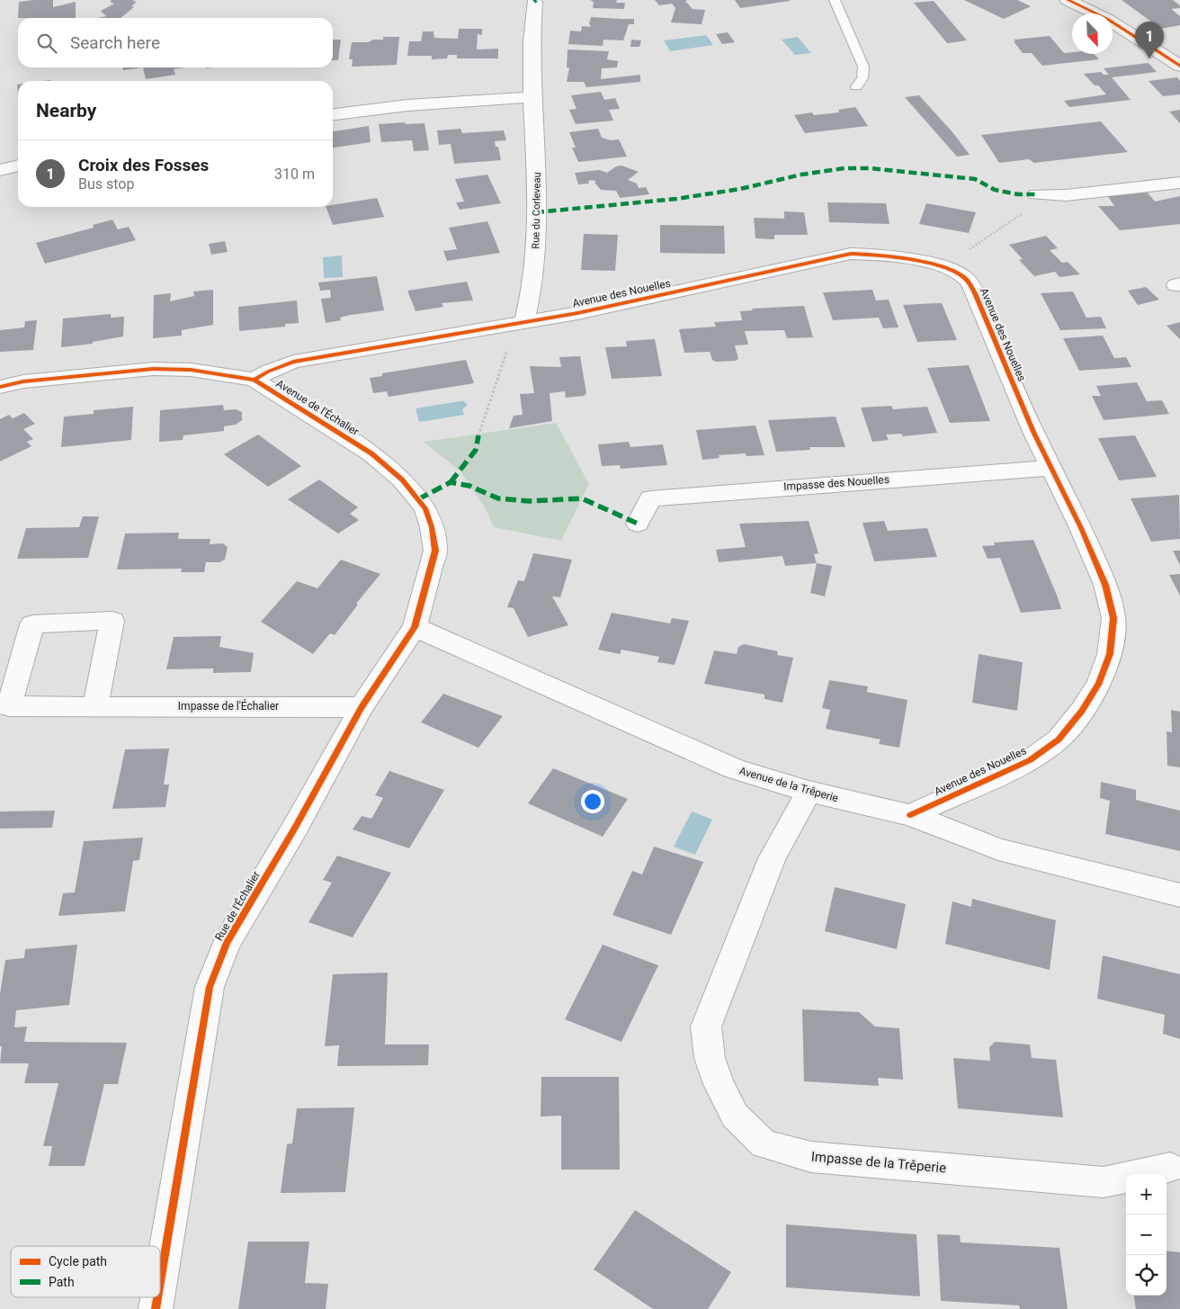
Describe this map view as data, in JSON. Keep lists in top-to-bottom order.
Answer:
{
  "streets": {
    "street": [
      "Rue du Corleveau",
      "Avenue des Nouelles",
      "Avenue de l'Échalier",
      "Impasse des Nouelles",
      "Impasse de l'Échalier",
      "Avenue de la Trêperie",
      "Rue de l'Échalier",
      "Impasse de la Trêperie"
    ]
  },
  "crossings": [
    ["Rue du Corleveau", "Avenue des Nouelles"],
    ["Avenue des Nouelles", "Avenue de l'Échalier"],
    ["Avenue des Nouelles", "Impasse des Nouelles"],
    ["Avenue des Nouelles", "Avenue de la Trêperie"],
    ["Avenue de l'Échalier", "Avenue de la Trêperie"],
    ["Avenue de l'Échalier", "Rue de l'Échalier"],
    ["Impasse de l'Échalier", "Rue de l'Échalier"],
    ["Avenue de la Trêperie", "Rue de l'Échalier"],
    ["Avenue de la Trêperie", "Impasse de la Trêperie"]
  ],
  "legend": ["Cycle path", "Path"],
  "north": "bottom right",
  "page": {
    "search": "Search here",
    "pins": "1",
    "heading": "Nearby",
    "list": [
      {
        "mark": "1",
        "name": "Croix des Fosses",
        "note": "Bus stop",
        "value": "310 m"
      }
    ],
    "map_buttons": ["+", "−"]
  }
}
